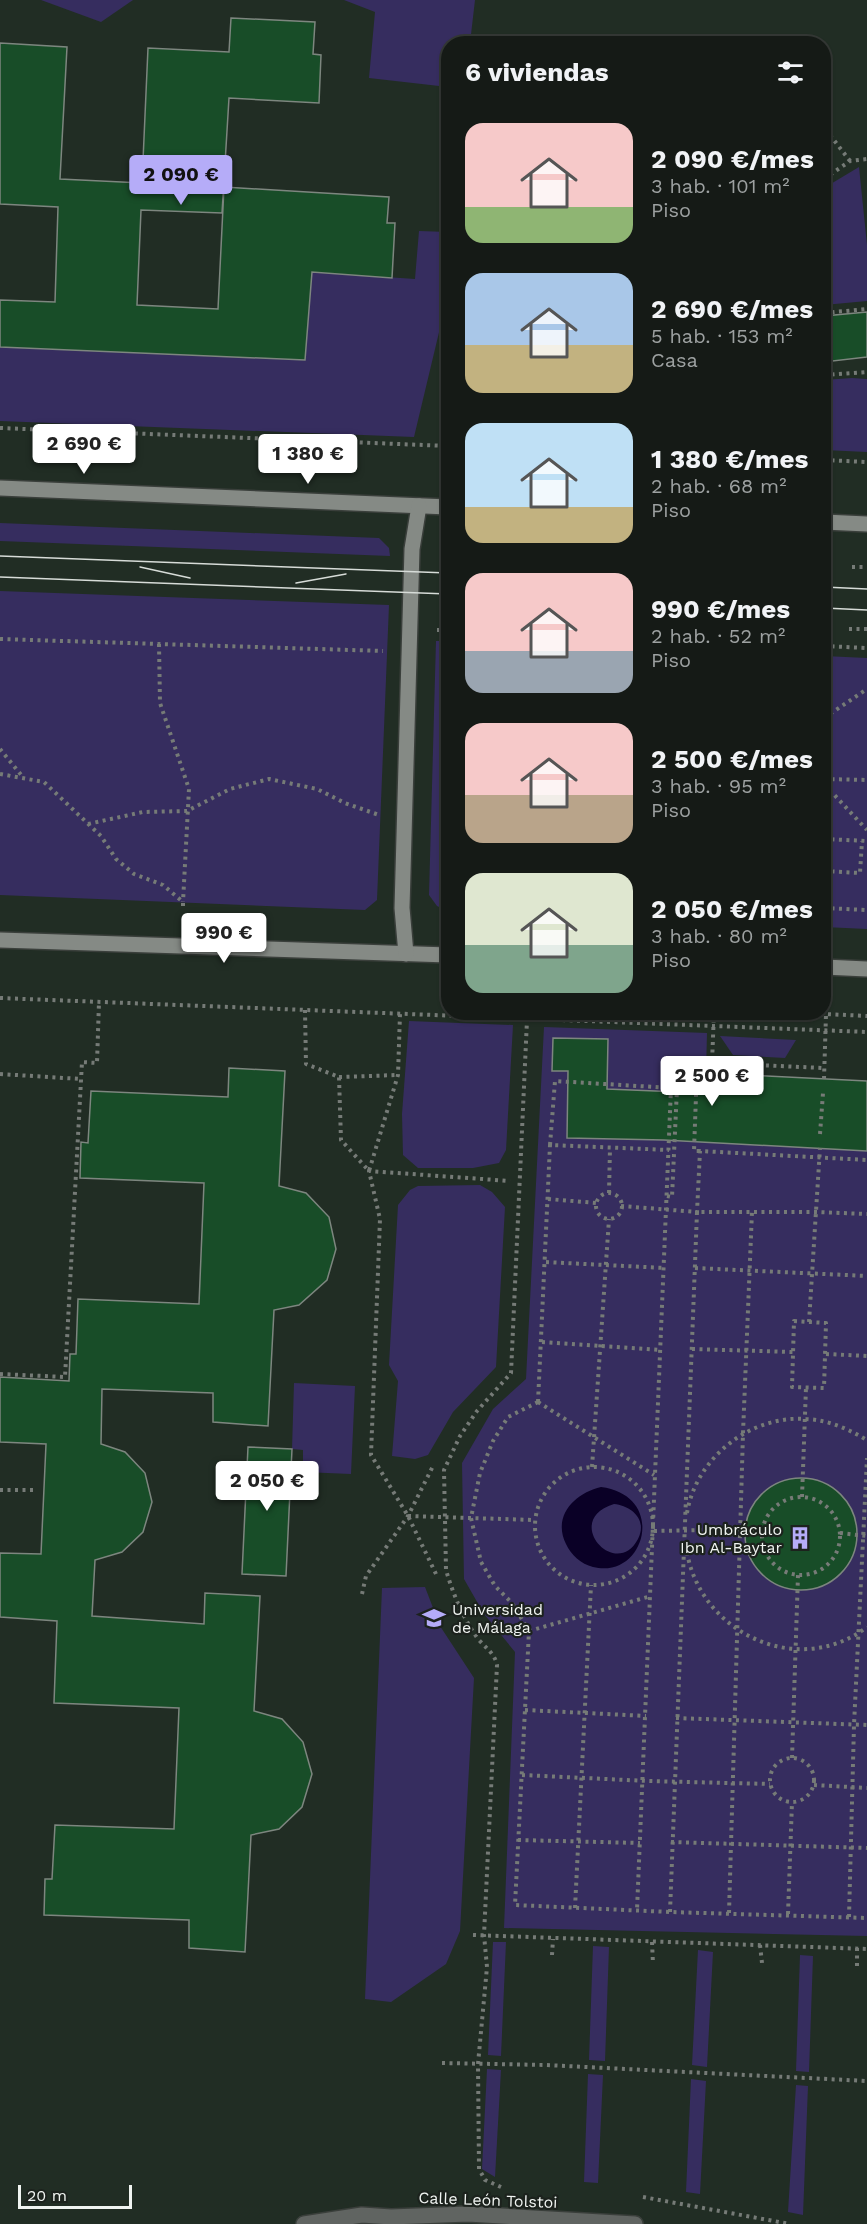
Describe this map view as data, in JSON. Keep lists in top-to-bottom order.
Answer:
{
  "streets": {
    "street": ["Calle León Tolstoi"]
  },
  "places": {
    "building": ["Umbráculo Ibn Al-Baytar"],
    "school or university": ["Universidad de Málaga"]
  },
  "scale_bar": "20 m",
  "page": {
    "heading": "6 viviendas",
    "list": [
      {
        "name": "2 090 €/mes",
        "note": "3 hab. · 101 m² · Piso"
      },
      {
        "name": "2 690 €/mes",
        "note": "5 hab. · 153 m² · Casa"
      },
      {
        "name": "1 380 €/mes",
        "note": "2 hab. · 68 m² · Piso"
      },
      {
        "name": "990 €/mes",
        "note": "2 hab. · 52 m² · Piso"
      },
      {
        "name": "2 500 €/mes",
        "note": "3 hab. · 95 m² · Piso"
      },
      {
        "name": "2 050 €/mes",
        "note": "3 hab. · 80 m² · Piso"
      }
    ],
    "price": [
      "2 090 €",
      "2 690 €",
      "1 380 €",
      "990 €",
      "2 500 €",
      "2 050 €"
    ],
    "scale": "20 m"
  }
}
